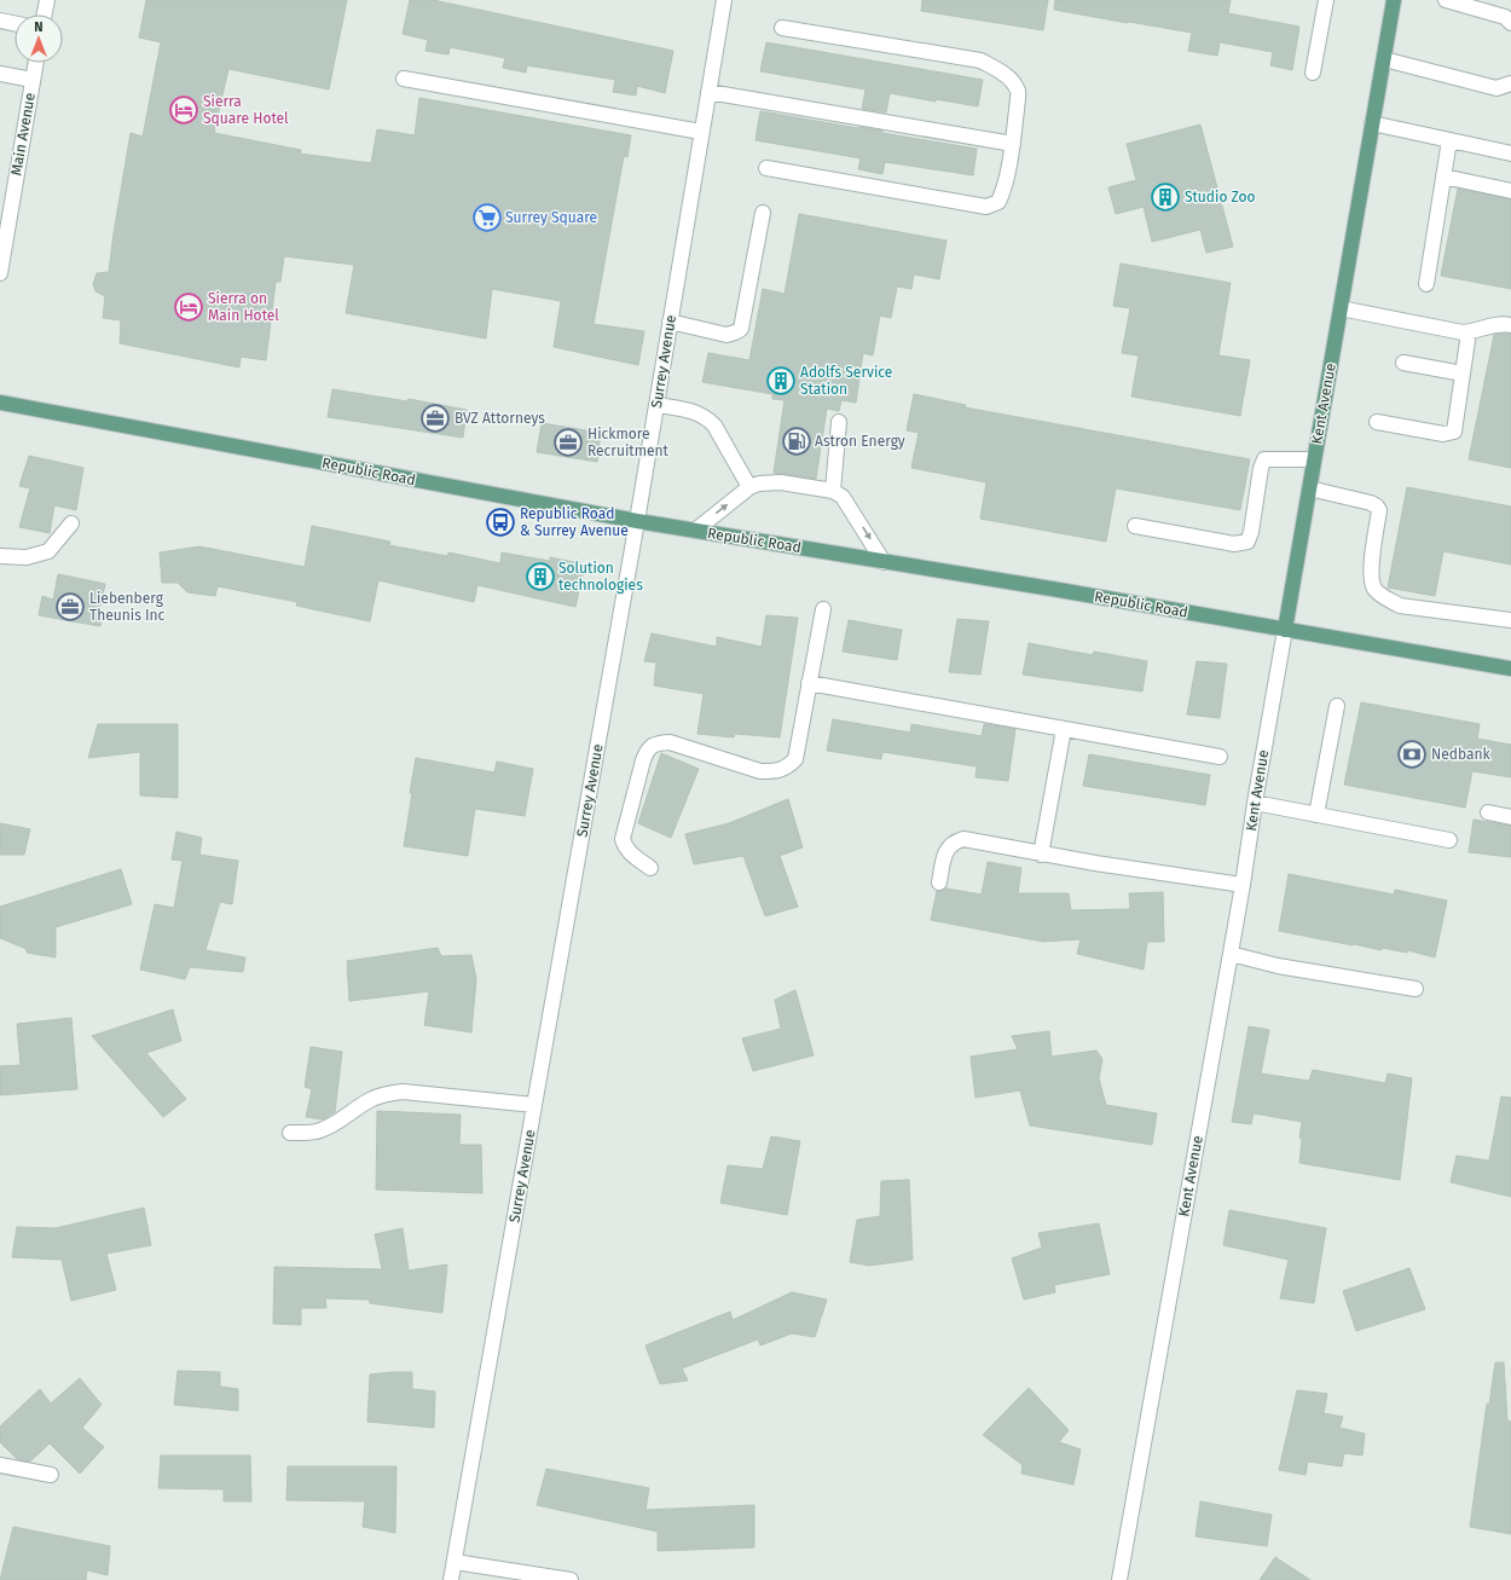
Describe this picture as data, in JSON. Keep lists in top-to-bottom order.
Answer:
{
  "streets": {
    "main road": ["Kent Avenue", "Republic Road"],
    "street": ["Main Avenue", "Surrey Avenue"]
  },
  "crossings": [
    ["Surrey Avenue", "Republic Road"],
    ["Kent Avenue", "Republic Road"]
  ],
  "places": {
    "hotel": ["Sierra Square Hotel", "Sierra on Main Hotel"],
    "building": ["Studio Zoo", "Adolfs Service Station", "Solution technologies"],
    "supermarket": ["Surrey Square"],
    "office": ["BVZ Attorneys", "Hickmore Recruitment", "Liebenberg Theunis Inc"],
    "fuel station": ["Astron Energy"],
    "bus stop": ["Republic Road & Surrey Avenue"],
    "bank": ["Nedbank"]
  },
  "north": "top"
}
